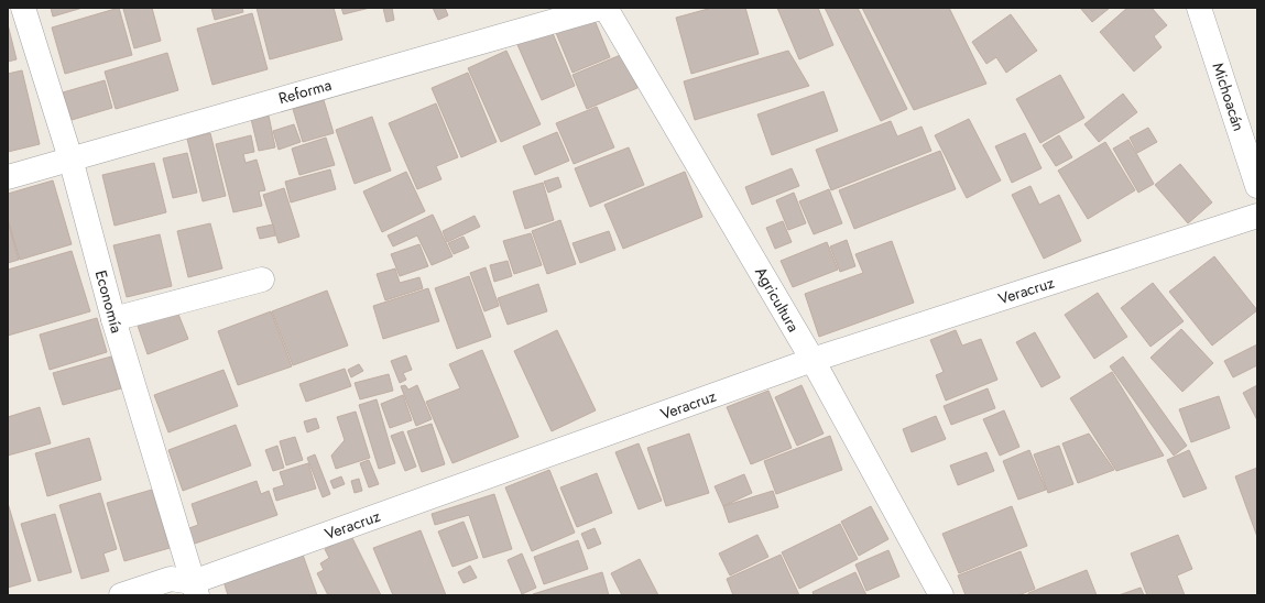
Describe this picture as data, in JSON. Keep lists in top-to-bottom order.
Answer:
{
  "streets": {
    "street": [
      "Reforma",
      "Michoacán",
      "Veracruz",
      "Agricultura",
      "Economía"
    ]
  },
  "crossings": [
    ["Reforma", "Economía"],
    ["Veracruz", "Agricultura"],
    ["Veracruz", "Economía"]
  ]
}
